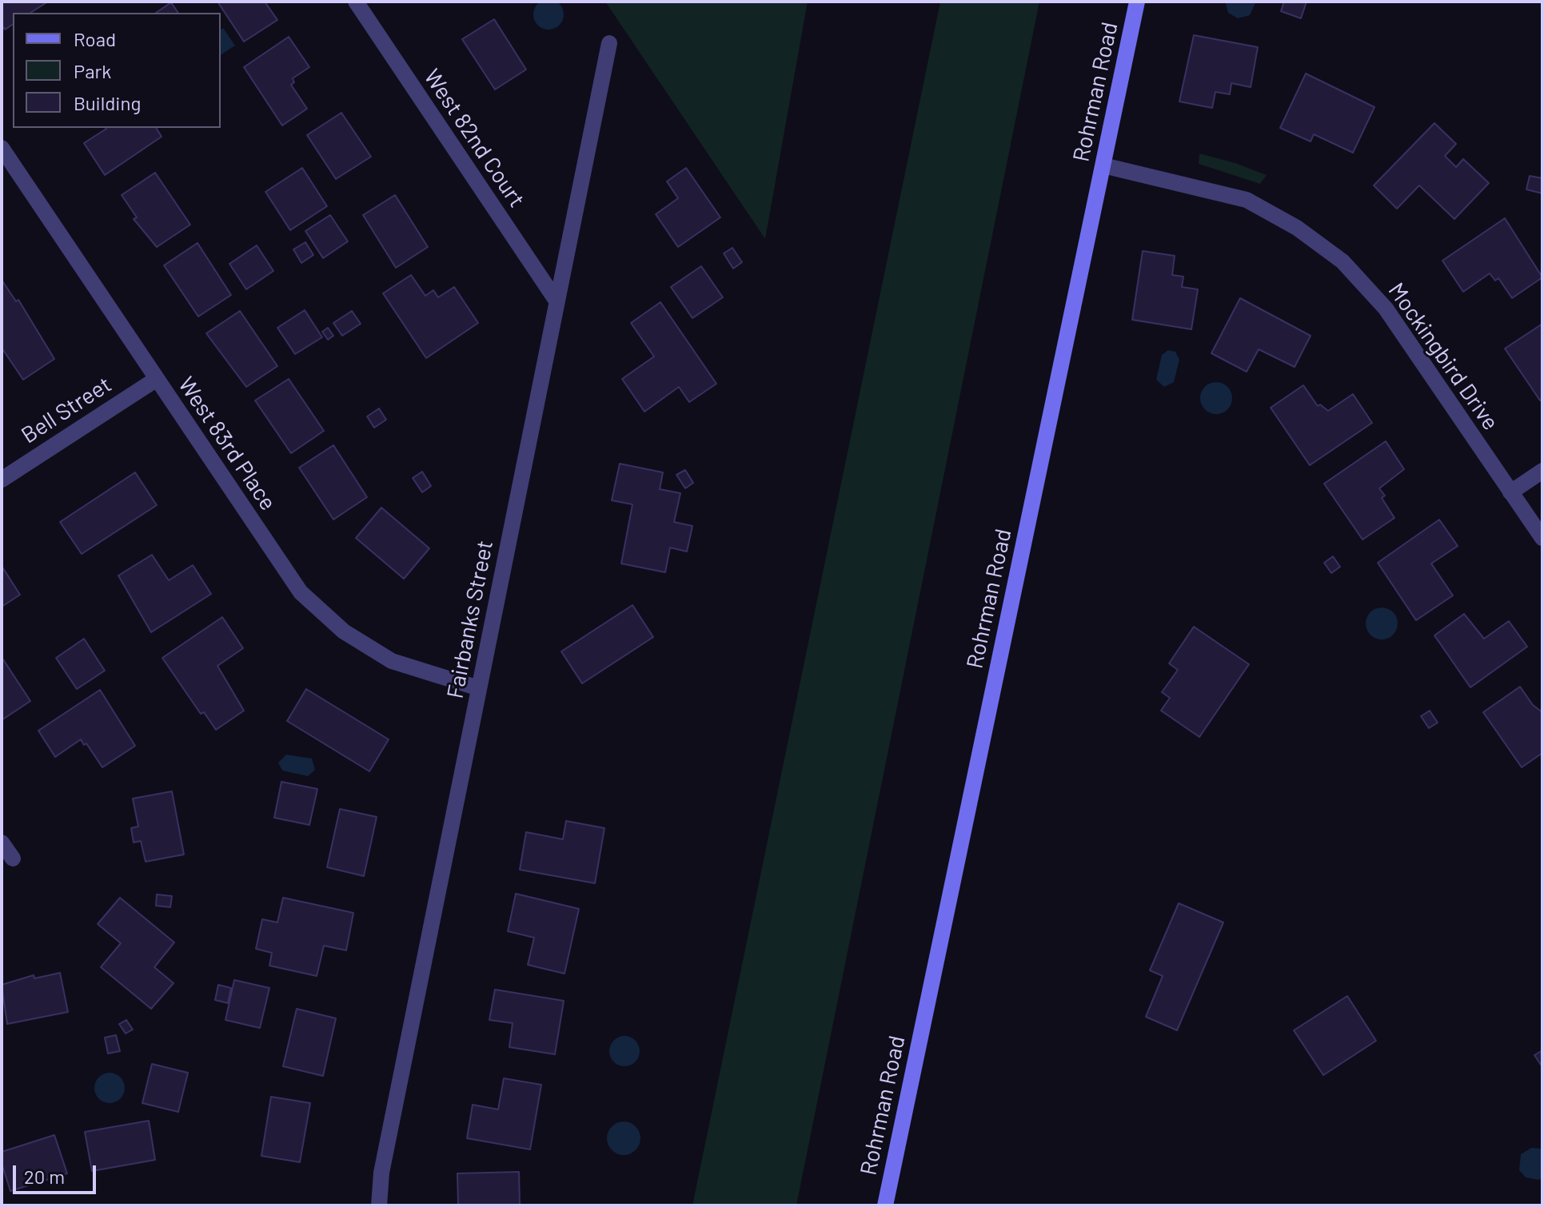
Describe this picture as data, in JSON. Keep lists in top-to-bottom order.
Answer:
{
  "streets": {
    "street": [
      "Rohrman Road",
      "West 82nd Court",
      "Mockingbird Drive",
      "Bell Street",
      "West 83rd Place",
      "Fairbanks Street"
    ]
  },
  "crossings": [
    ["Rohrman Road", "Mockingbird Drive"],
    ["West 82nd Court", "Fairbanks Street"],
    ["Bell Street", "West 83rd Place"],
    ["West 83rd Place", "Fairbanks Street"]
  ],
  "legend": ["Road", "Park", "Building"],
  "scale_bar": "20 m"
}
